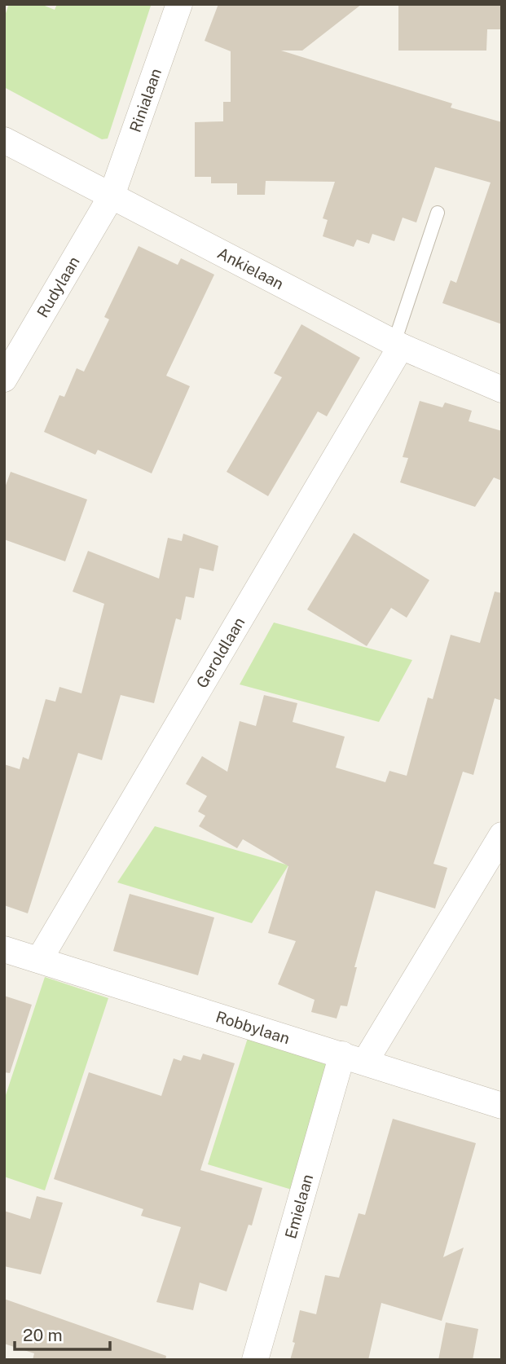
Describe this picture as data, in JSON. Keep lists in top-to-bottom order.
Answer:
{
  "streets": {
    "street": [
      "Rinialaan",
      "Ankielaan",
      "Rudylaan",
      "Geroldlaan",
      "Robbylaan",
      "Emielaan"
    ]
  },
  "crossings": [
    ["Rinialaan", "Ankielaan"],
    ["Rinialaan", "Rudylaan"],
    ["Ankielaan", "Rudylaan"],
    ["Ankielaan", "Geroldlaan"],
    ["Geroldlaan", "Robbylaan"],
    ["Robbylaan", "Emielaan"]
  ],
  "scale_bar": "20 m"
}
